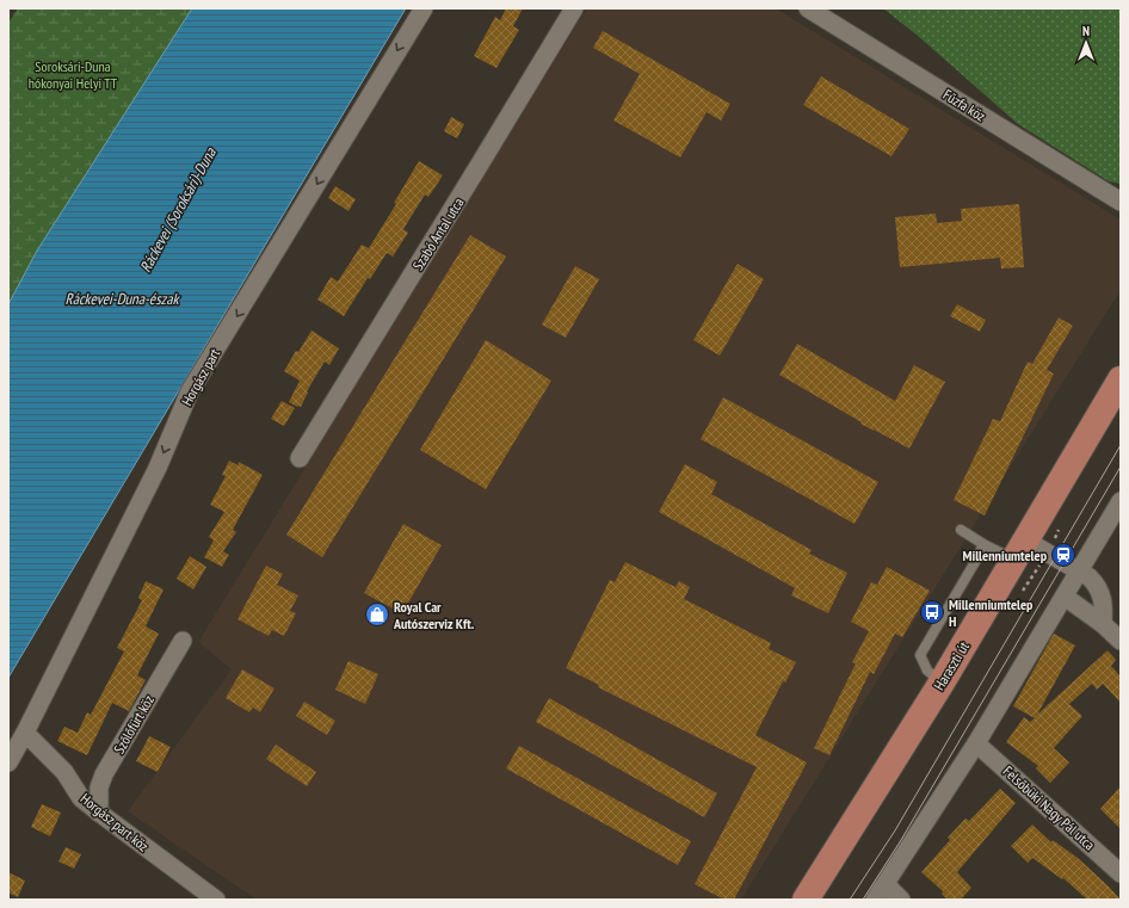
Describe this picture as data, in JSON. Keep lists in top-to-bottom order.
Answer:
{
  "streets": {
    "main road": ["Haraszti út"],
    "street": [
      "Fűzfa köz",
      "Szabó Antal utca",
      "Horgász part",
      "Szőlőfürt köz",
      "Felsőbüki Nagy Pál utca",
      "Horgász part köz"
    ]
  },
  "crossings": [
    ["Horgász part", "Horgász part köz"],
    ["Szőlőfürt köz", "Horgász part köz"]
  ],
  "one_way": ["Horgász part"],
  "water": ["Ráckevei (Soroksári)-Duna", "Ráckevei-Duna-észak"],
  "parks": ["Soroksári-Duna hókonyai Helyi TT"],
  "places": {
    "station": ["Millenniumtelep"],
    "bus stop": ["Millenniumtelep H"],
    "shop": ["Royal Car Autószerviz Kft."]
  },
  "north": "top"
}
